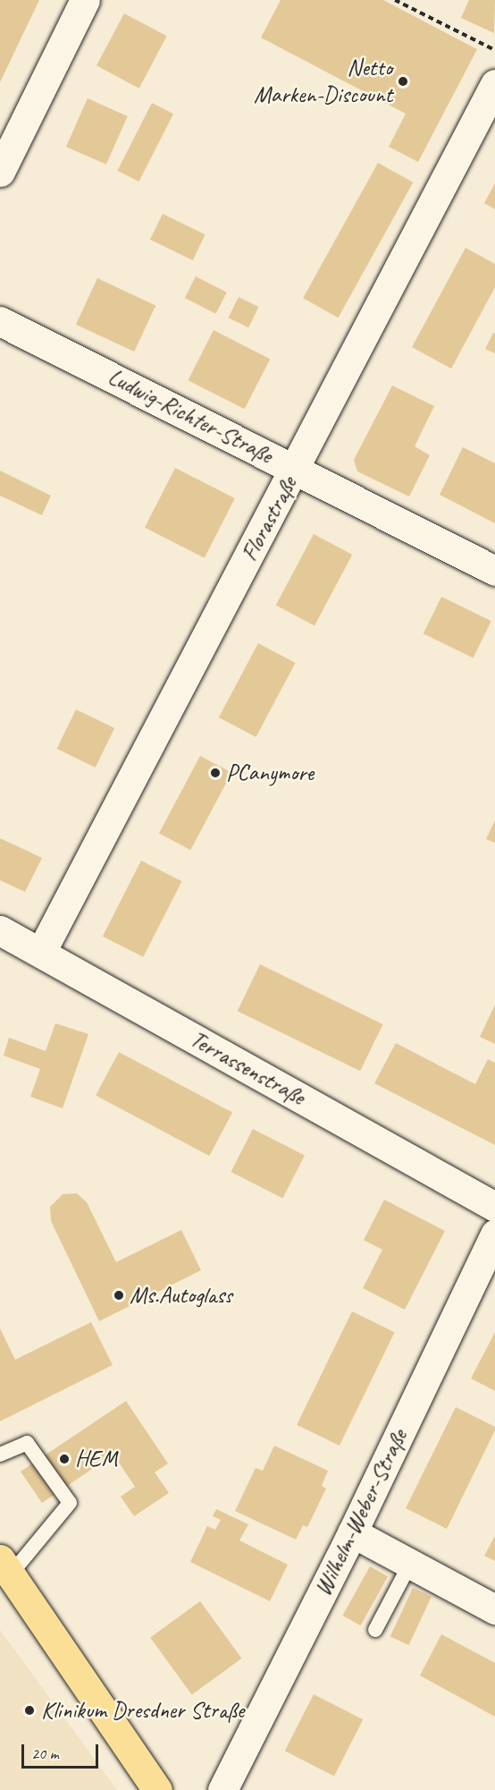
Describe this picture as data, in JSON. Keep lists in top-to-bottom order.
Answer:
{
  "streets": {
    "street": [
      "Ludwig-Richter-Straße",
      "Florastraße",
      "Terrassenstraße",
      "Wilhelm-Weber-Straße"
    ]
  },
  "crossings": [
    ["Ludwig-Richter-Straße", "Florastraße"],
    ["Florastraße", "Terrassenstraße"]
  ],
  "places": [
    "Netto Marken-Discount",
    "PCanymore",
    "Ms.Autoglass",
    "HEM",
    "Klinikum Dresdner Straße"
  ],
  "scale_bar": "20 m"
}
